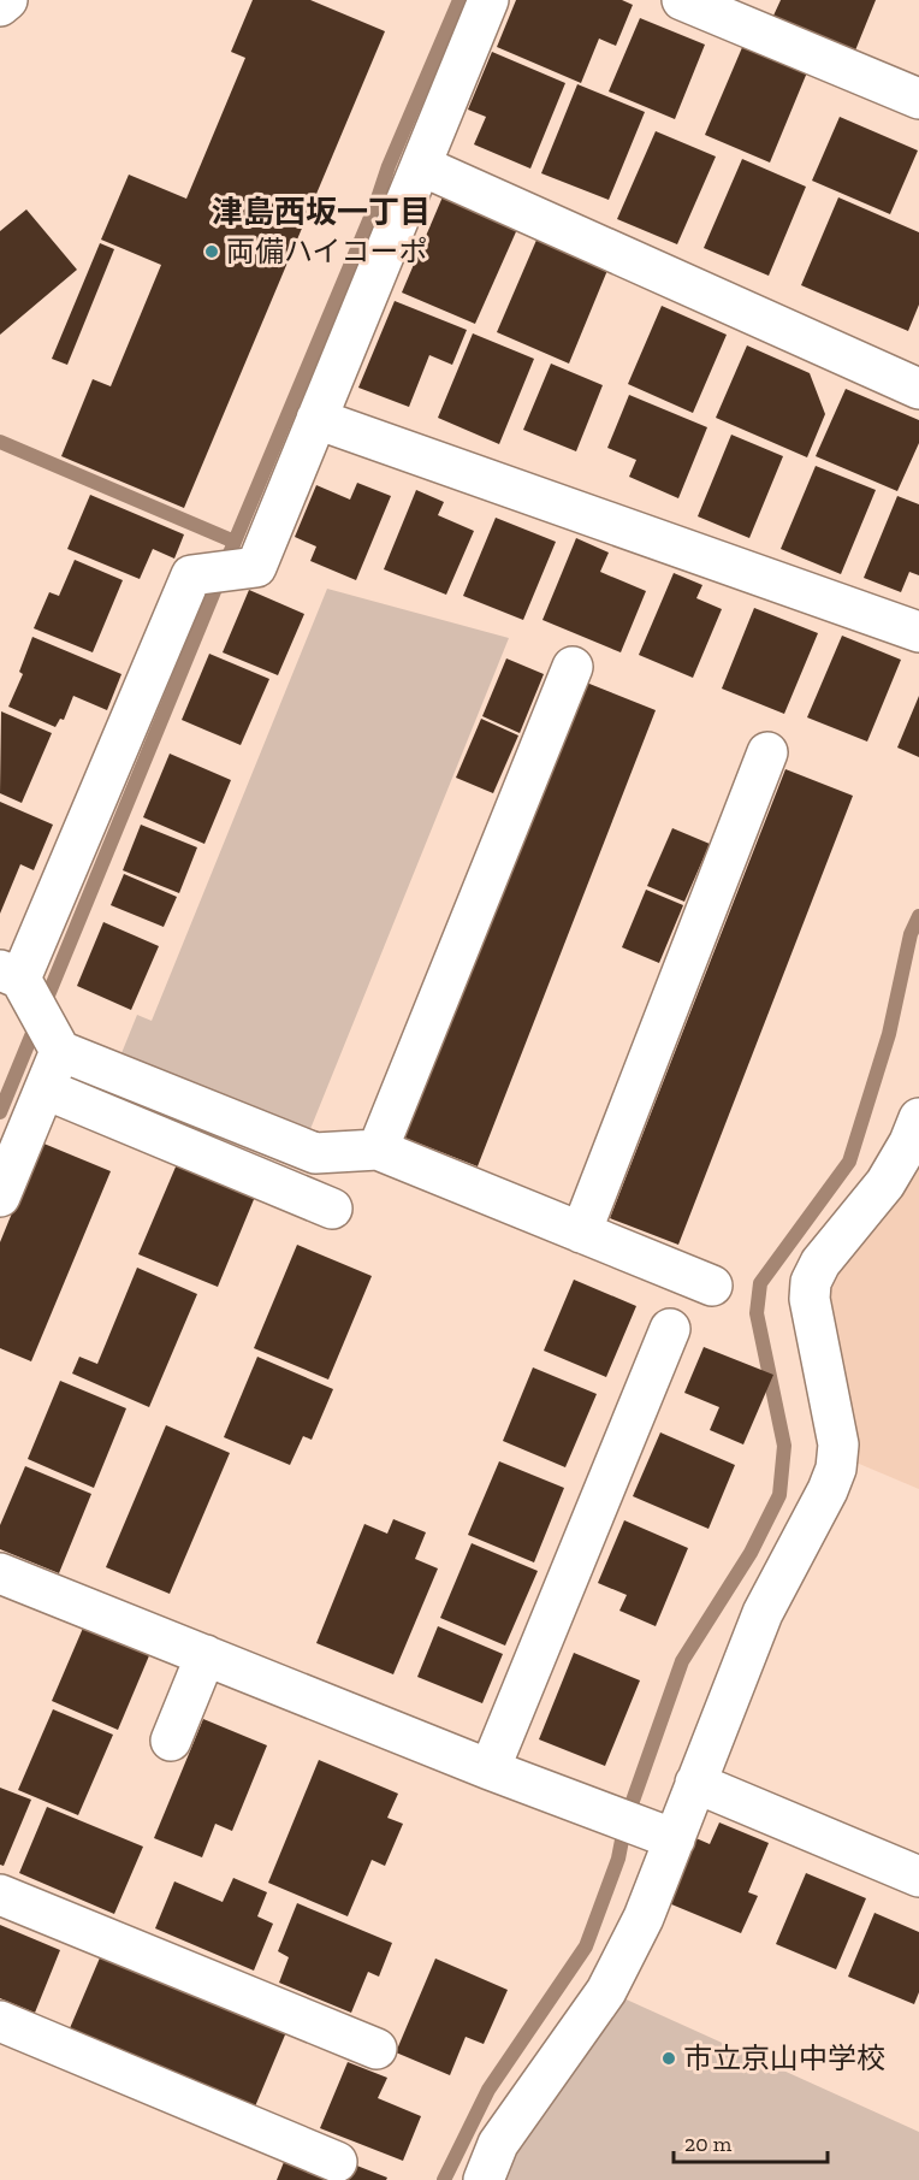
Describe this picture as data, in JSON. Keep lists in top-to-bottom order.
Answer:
{
  "districts": ["津島西坂一丁目"],
  "places": ["両備ハイコーポ", "市立京山中学校"],
  "scale_bar": "20 m"
}
